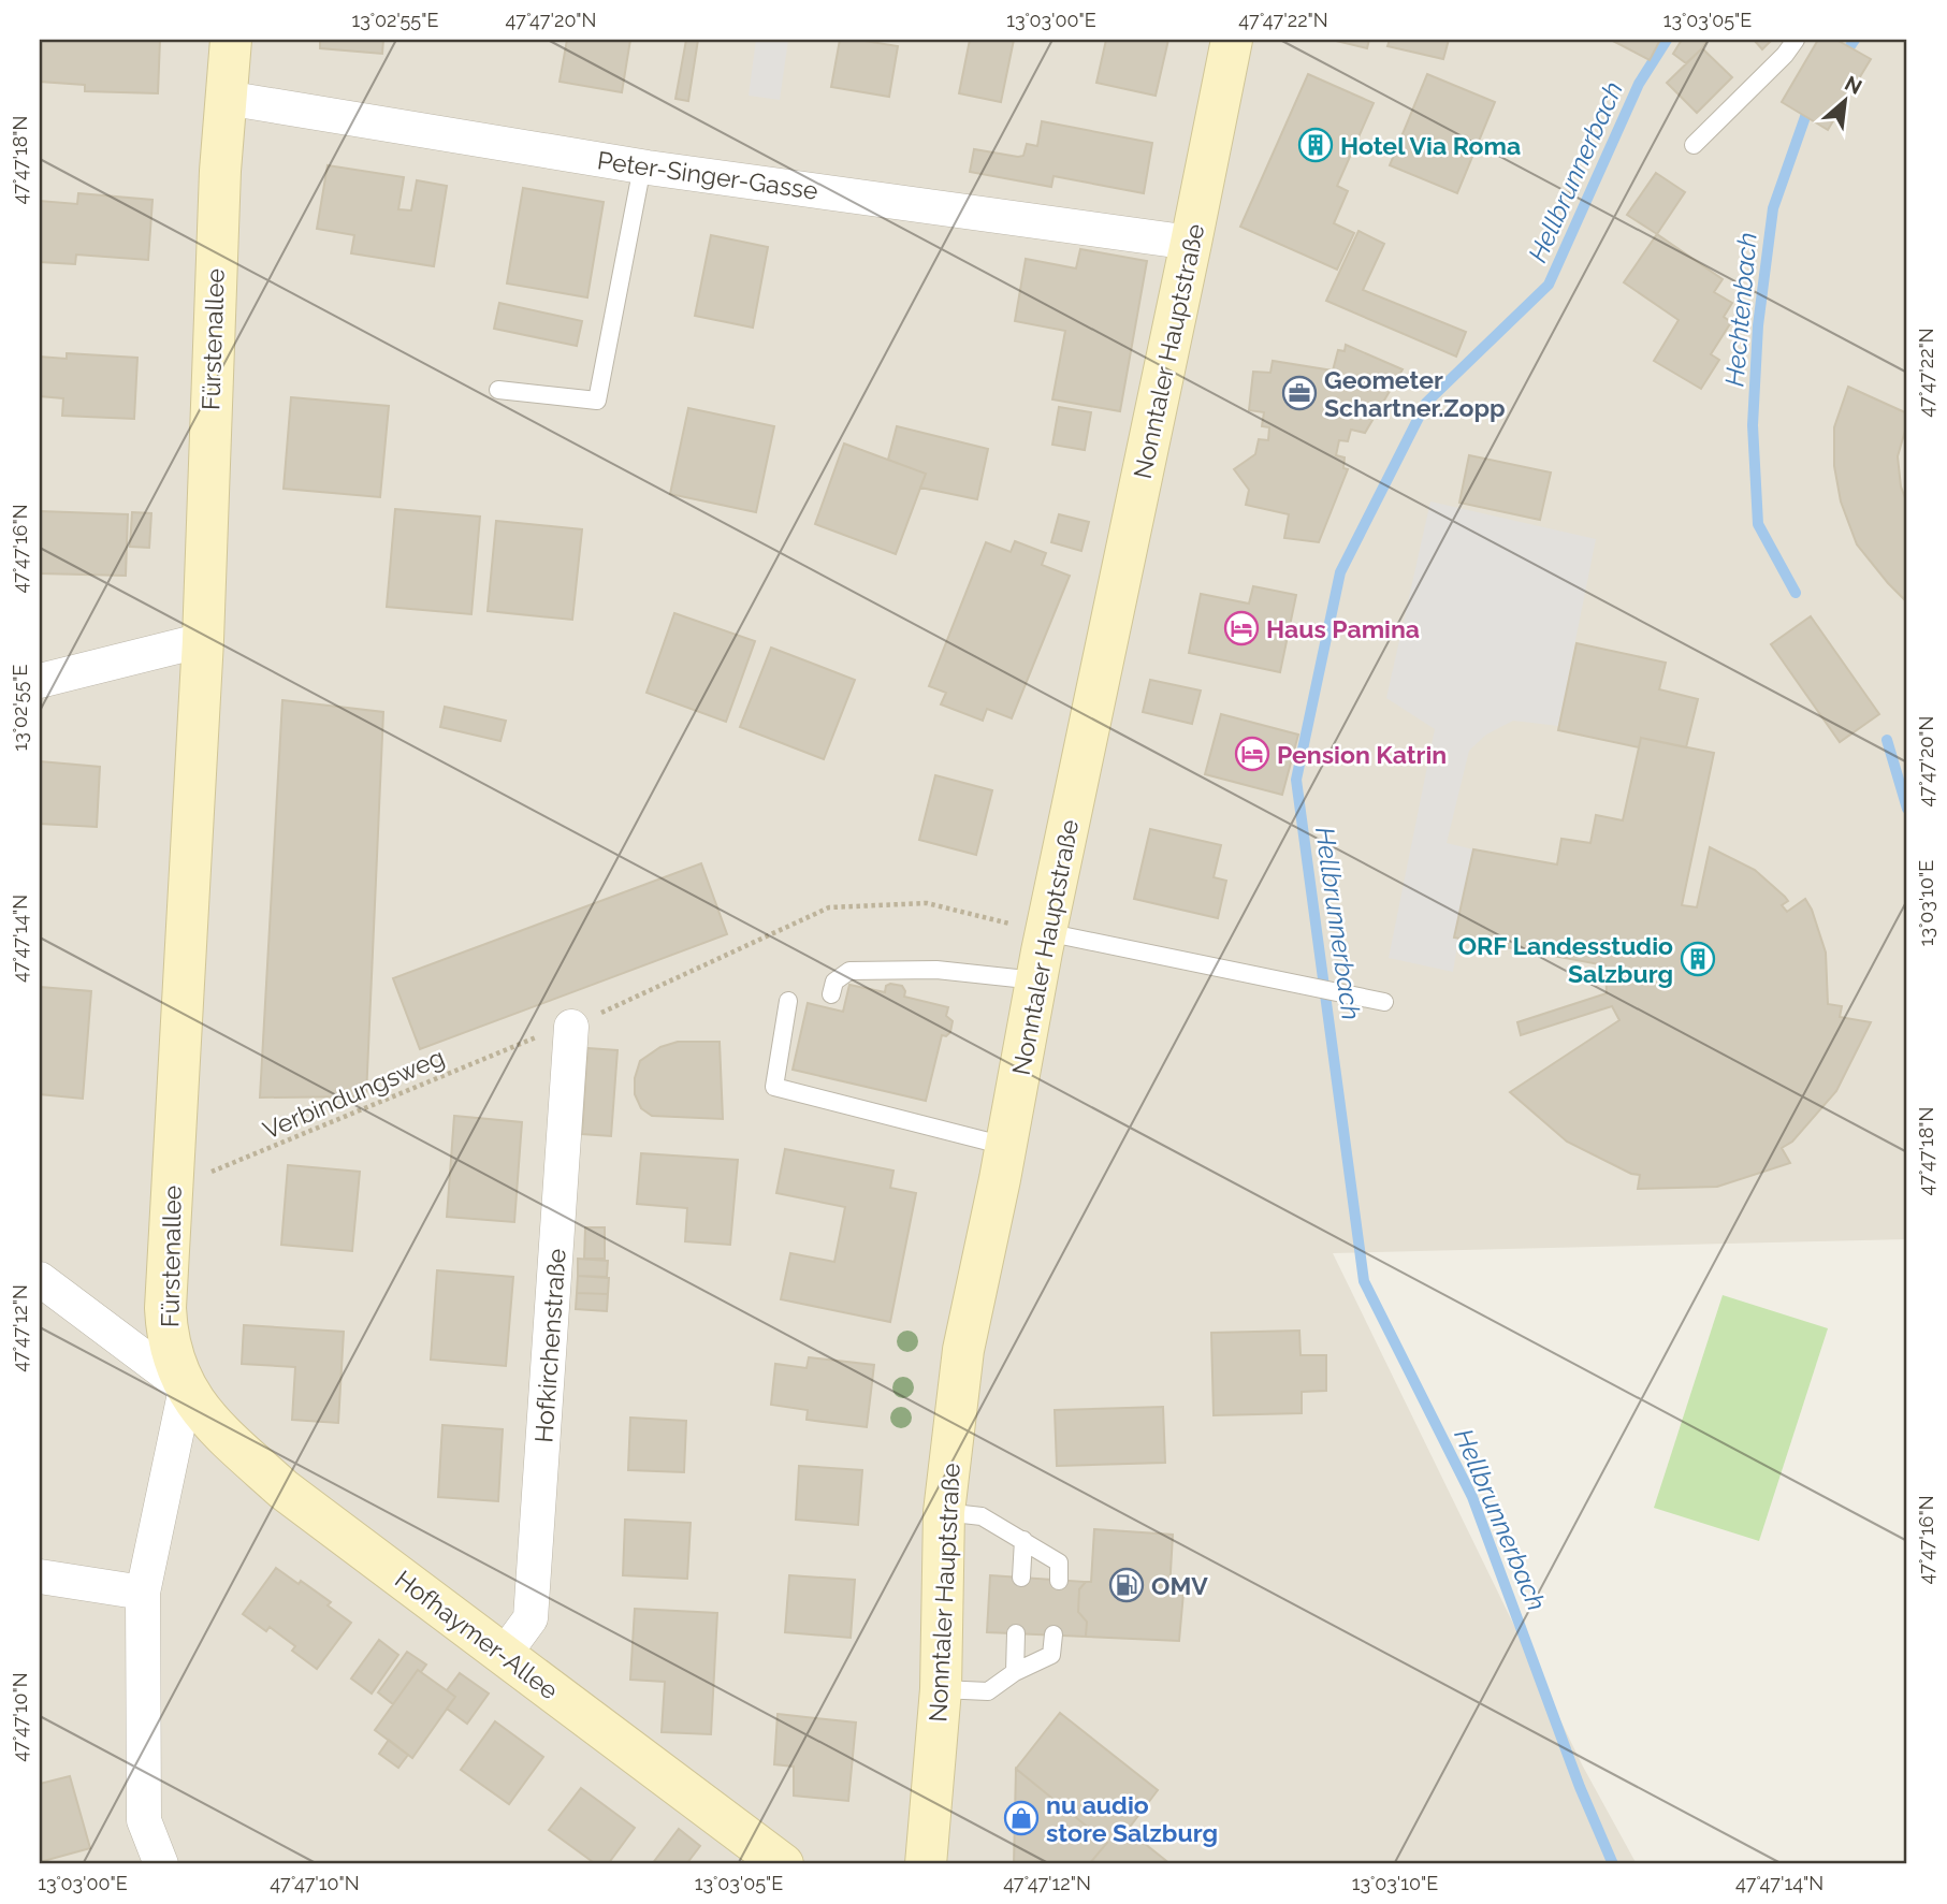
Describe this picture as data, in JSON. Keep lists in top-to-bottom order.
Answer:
{
  "streets": {
    "street": [
      "Peter-Singer-Gasse",
      "Fürstenallee",
      "Nonntaler Hauptstraße",
      "Hofkirchenstraße",
      "Hofhaymer-Allee"
    ],
    "path": ["Verbindungsweg"]
  },
  "crossings": [
    ["Peter-Singer-Gasse", "Fürstenallee"],
    ["Peter-Singer-Gasse", "Nonntaler Hauptstraße"],
    ["Fürstenallee", "Hofhaymer-Allee"],
    ["Nonntaler Hauptstraße", "Verbindungsweg"],
    ["Verbindungsweg", "Hofkirchenstraße"],
    ["Hofkirchenstraße", "Hofhaymer-Allee"]
  ],
  "water": ["Hellbrunnerbach", "Hechtenbach"],
  "places": {
    "building": ["Hotel Via Roma", "ORF Landesstudio Salzburg"],
    "office": ["Geometer Schartner.Zopp"],
    "hotel": ["Haus Pamina", "Pension Katrin"],
    "fuel station": ["OMV"],
    "shop": ["nu audio store Salzburg"]
  },
  "north": "top right",
  "coordinates": [
    "13°02'55\"E",
    "47°47'20\"N",
    "13°03'00\"E",
    "47°47'22\"N",
    "13°03'05\"E",
    "47°47'18\"N",
    "47°47'16\"N",
    "13°03'10\"E",
    "47°47'14\"N",
    "47°47'12\"N",
    "47°47'10\"N"
  ]
}
